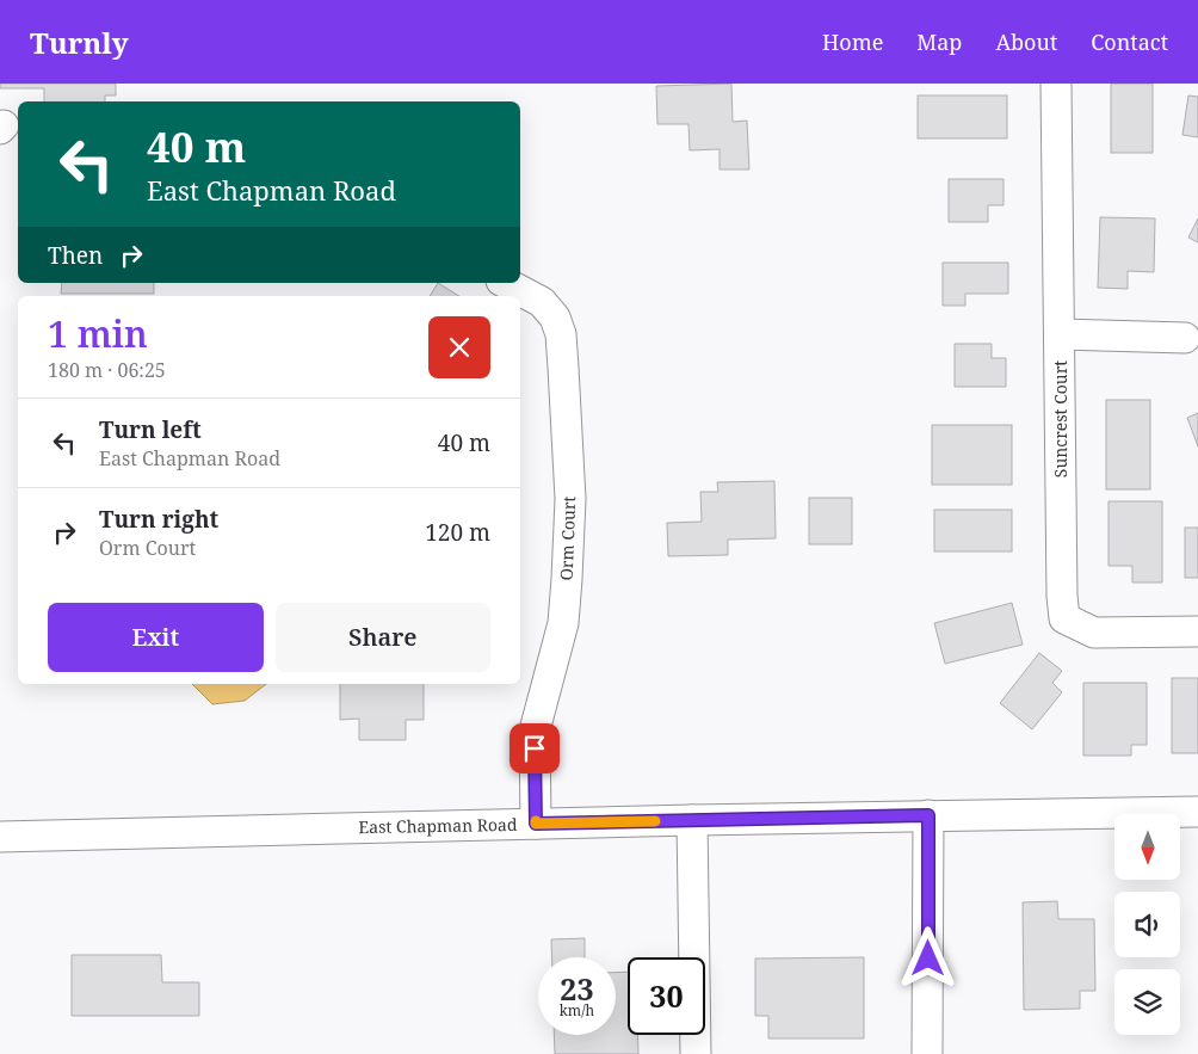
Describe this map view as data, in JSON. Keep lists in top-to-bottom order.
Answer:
{
  "streets": {
    "street": ["Suncrest Court", "Orm Court", "East Chapman Road"]
  },
  "crossings": [
    ["Orm Court", "East Chapman Road"]
  ],
  "north": "bottom",
  "page": {
    "header": "Turnly",
    "nav": [
      "Home",
      "Map",
      "About",
      "Contact"
    ],
    "turn": ["40 m", "East Chapman Road"],
    "then": "Then",
    "heading": ["1 min", "180 m · 06:25"],
    "list": [
      {
        "name": "Turn left",
        "note": "East Chapman Road",
        "value": "40 m"
      },
      {
        "name": "Turn right",
        "note": "Orm Court",
        "value": "120 m"
      }
    ],
    "buttons": ["Exit", "Share"],
    "speed": "23 km/h",
    "limit": "30"
  }
}
